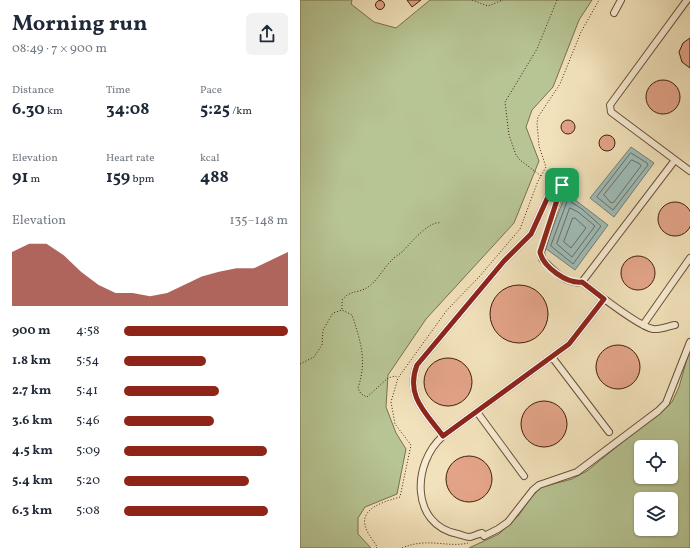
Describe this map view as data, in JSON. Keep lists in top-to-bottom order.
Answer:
{
  "page": {
    "heading": ["Morning run", "08:49 · 7 × 900 m"],
    "stats": [
      ["Distance", "6.30 km"],
      ["Time", "34:08"],
      ["Pace", "5:25 /km"],
      ["Elevation", "91 m"],
      ["Heart rate", "159 bpm"],
      ["kcal", "488"]
    ],
    "chart": ["Elevation", "135–148 m"],
    "list": [
      {
        "name": "900 m",
        "note": "4:58"
      },
      {
        "name": "1.8 km",
        "note": "5:54"
      },
      {
        "name": "2.7 km",
        "note": "5:41"
      },
      {
        "name": "3.6 km",
        "note": "5:46"
      },
      {
        "name": "4.5 km",
        "note": "5:09"
      },
      {
        "name": "5.4 km",
        "note": "5:20"
      },
      {
        "name": "6.3 km",
        "note": "5:08"
      }
    ]
  }
}
